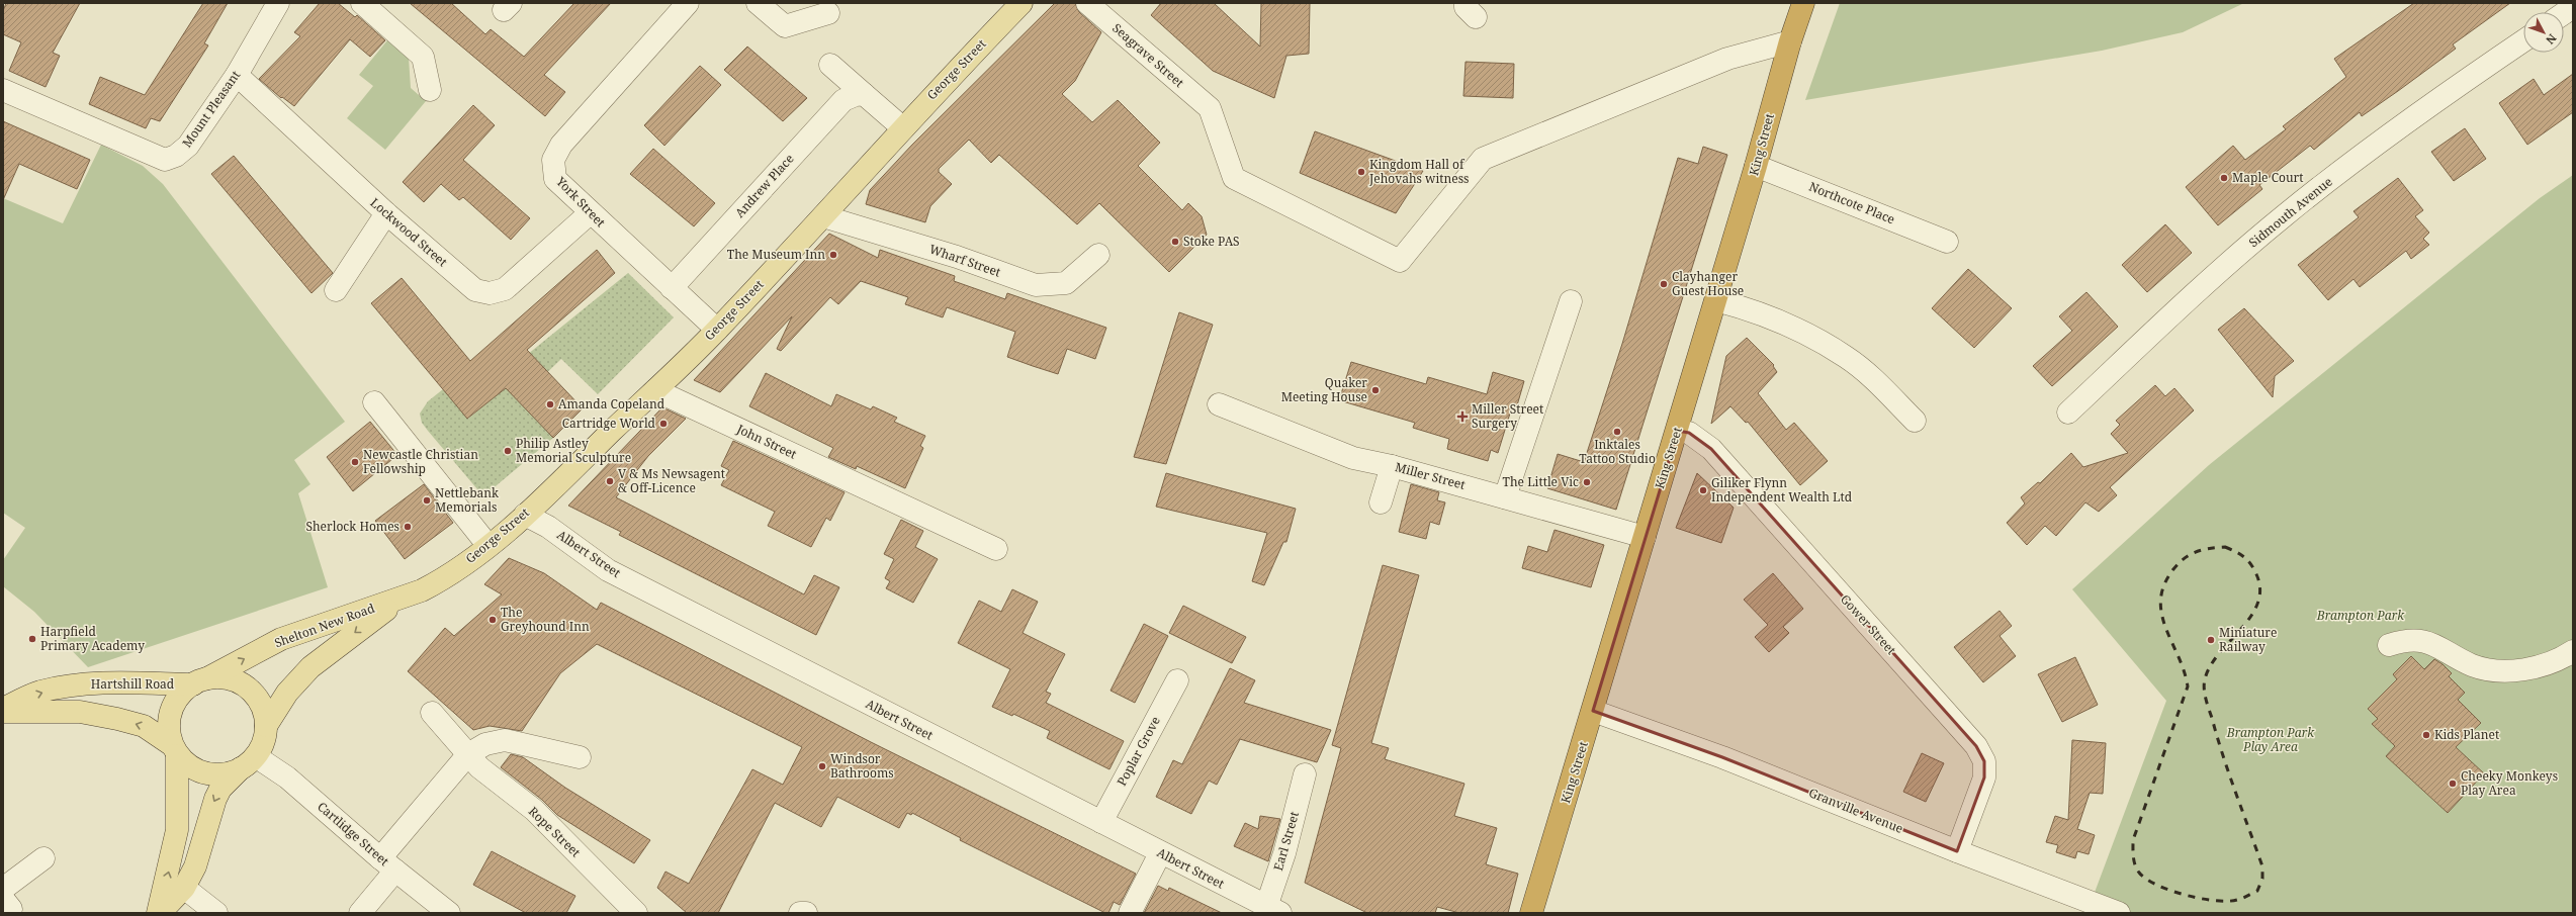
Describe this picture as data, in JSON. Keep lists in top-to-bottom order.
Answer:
{
  "streets": {
    "highway": ["King Street"],
    "main road": ["George Street", "Shelton New Road", "Hartshill Road"],
    "street": [
      "Seagrave Street",
      "Mount Pleasant",
      "Andrew Place",
      "York Street",
      "Northcote Place",
      "Sidmouth Avenue",
      "Lockwood Street",
      "Wharf Street",
      "John Street",
      "Miller Street",
      "Albert Street",
      "Gower Street",
      "Poplar Grove",
      "Granville Avenue",
      "Rope Street",
      "Cartlidge Street",
      "Earl Street"
    ]
  },
  "crossings": [
    ["Seagrave Street", "King Street"],
    ["George Street", "York Street"],
    ["George Street", "Wharf Street"],
    ["George Street", "John Street"],
    ["George Street", "Albert Street"],
    ["George Street", "Shelton New Road"],
    ["Mount Pleasant", "Lockwood Street"],
    ["King Street", "Northcote Place"],
    ["King Street", "Miller Street"],
    ["King Street", "Gower Street"],
    ["King Street", "Granville Avenue"],
    ["Andrew Place", "York Street"],
    ["York Street", "Lockwood Street"],
    ["Albert Street", "Poplar Grove"],
    ["Albert Street", "Earl Street"],
    ["Gower Street", "Granville Avenue"],
    ["Shelton New Road", "Hartshill Road"],
    ["Shelton New Road", "Cartlidge Street"],
    ["Hartshill Road", "Cartlidge Street"]
  ],
  "parks": ["Brampton Park", "Brampton Park Play Area"],
  "places": {
    "other": [
      "Kingdom Hall of Jehovahs witness",
      "Maple Court",
      "Stoke PAS",
      "The Museum Inn",
      "Clayhanger Guest House",
      "Quaker Meeting House",
      "Amanda Copeland",
      "Cartridge World",
      "Inktales Tattoo Studio",
      "Philip Astley Memorial Sculpture",
      "Newcastle Christian Fellowship",
      "V & Ms Newsagent & Off-Licence",
      "The Little Vic",
      "Giliker Flynn Independent Wealth Ltd",
      "Nettlebank Memorials",
      "Sherlock Homes",
      "The Greyhound Inn",
      "Harpfield Primary Academy",
      "Miniature Railway",
      "Kids Planet",
      "Windsor Bathrooms",
      "Cheeky Monkeys Play Area"
    ],
    "health": ["Miller Street Surgery"]
  },
  "north": "bottom right"
}
